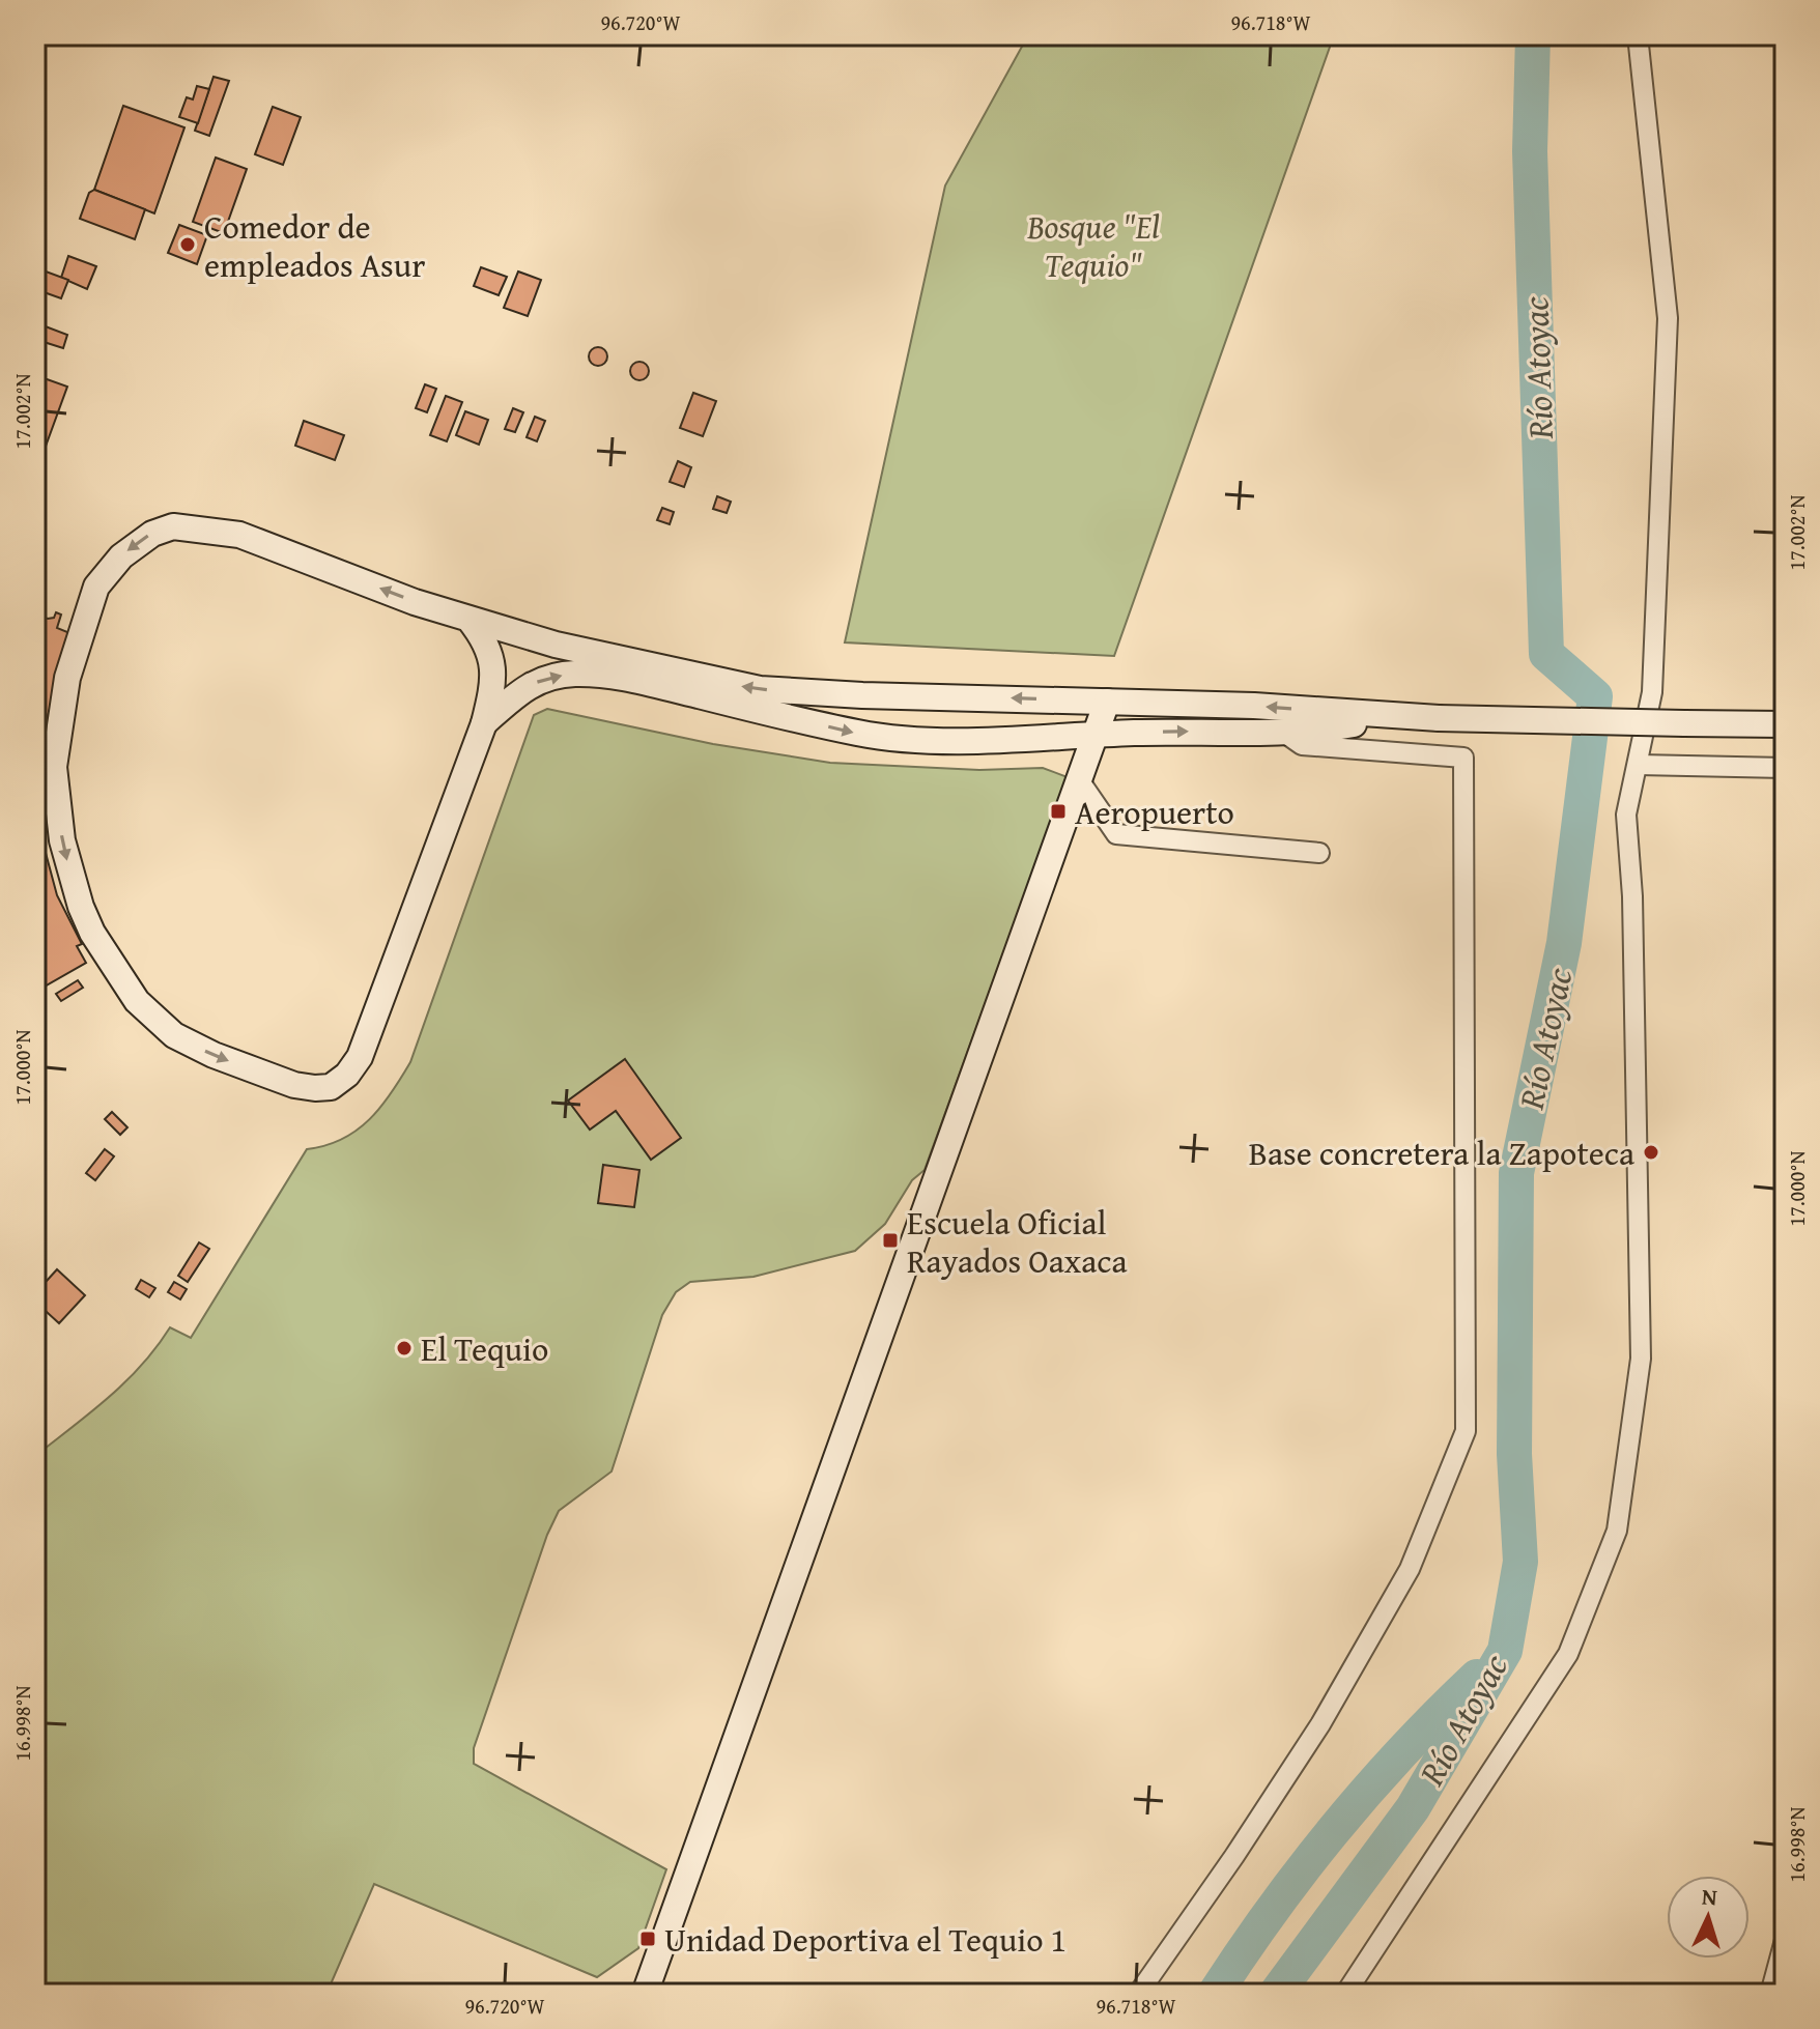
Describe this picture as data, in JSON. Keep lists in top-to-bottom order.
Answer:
{
  "water": ["Río Atoyac"],
  "parks": ["Bosque \"El Tequio\""],
  "places": {
    "other": ["Comedor de empleados Asur", "Base concretera la Zapoteca", "El Tequio"],
    "transit": ["Aeropuerto", "Escuela Oficial Rayados Oaxaca", "Unidad Deportiva el Tequio 1"]
  },
  "north": "top",
  "coordinates": [
    "96.720°W",
    "96.718°W",
    "17.002°N",
    "17.000°N",
    "16.998°N"
  ]
}
